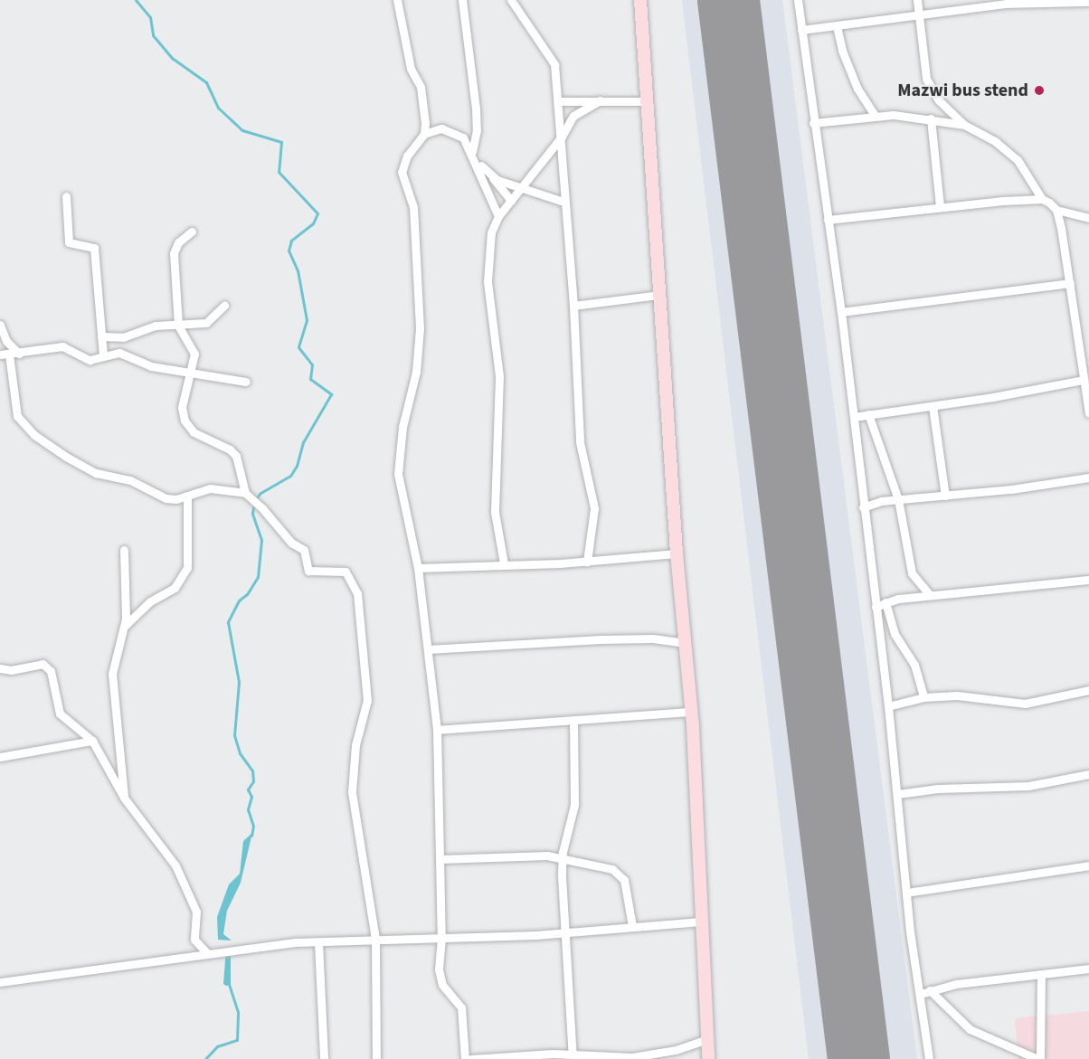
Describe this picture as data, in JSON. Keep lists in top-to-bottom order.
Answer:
{
  "places": ["Mazwi bus stend"]
}
